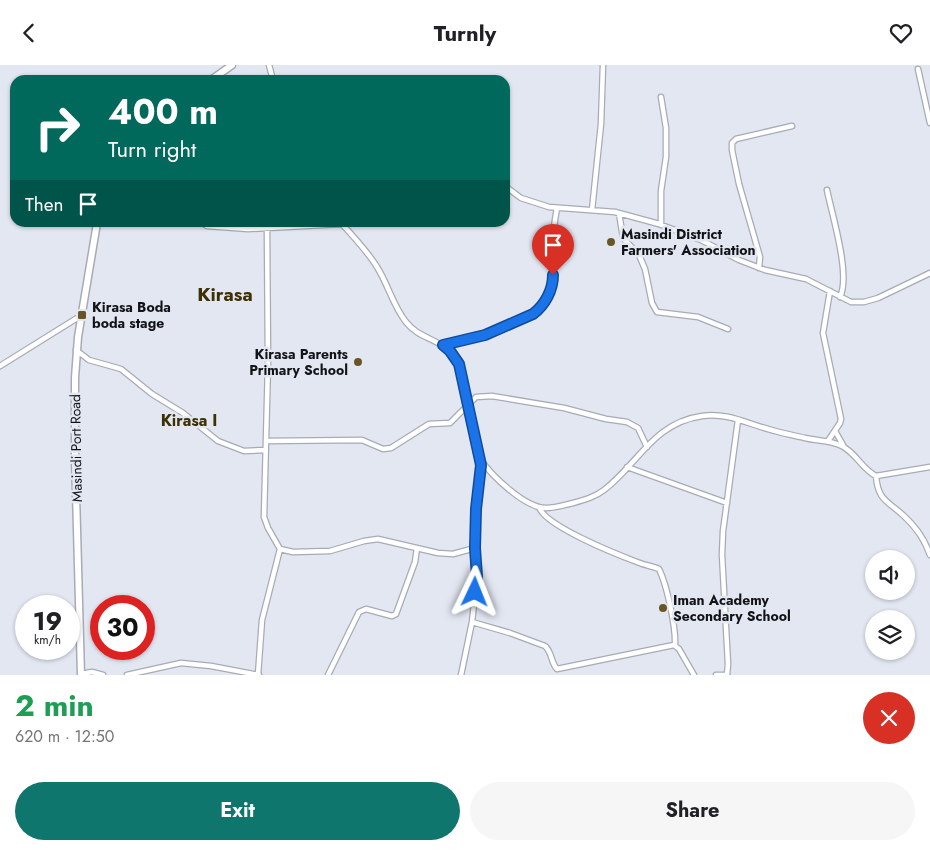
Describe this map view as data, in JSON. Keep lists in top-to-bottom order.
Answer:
{
  "streets": {
    "main road": ["Masindi Port Road"]
  },
  "districts": ["Kirasa", "Kirasa I"],
  "places": {
    "other": ["Masindi District Farmers' Association", "Kirasa Parents Primary School", "Iman Academy Secondary School"],
    "transit": ["Kirasa Boda boda stage"]
  },
  "page": {
    "header": "Turnly",
    "turn": ["400 m", "Turn right"],
    "then": "Then",
    "speed": "19 km/h",
    "limit": "30",
    "heading": ["2 min", "620 m · 12:50"],
    "buttons": ["Exit", "Share"]
  }
}
